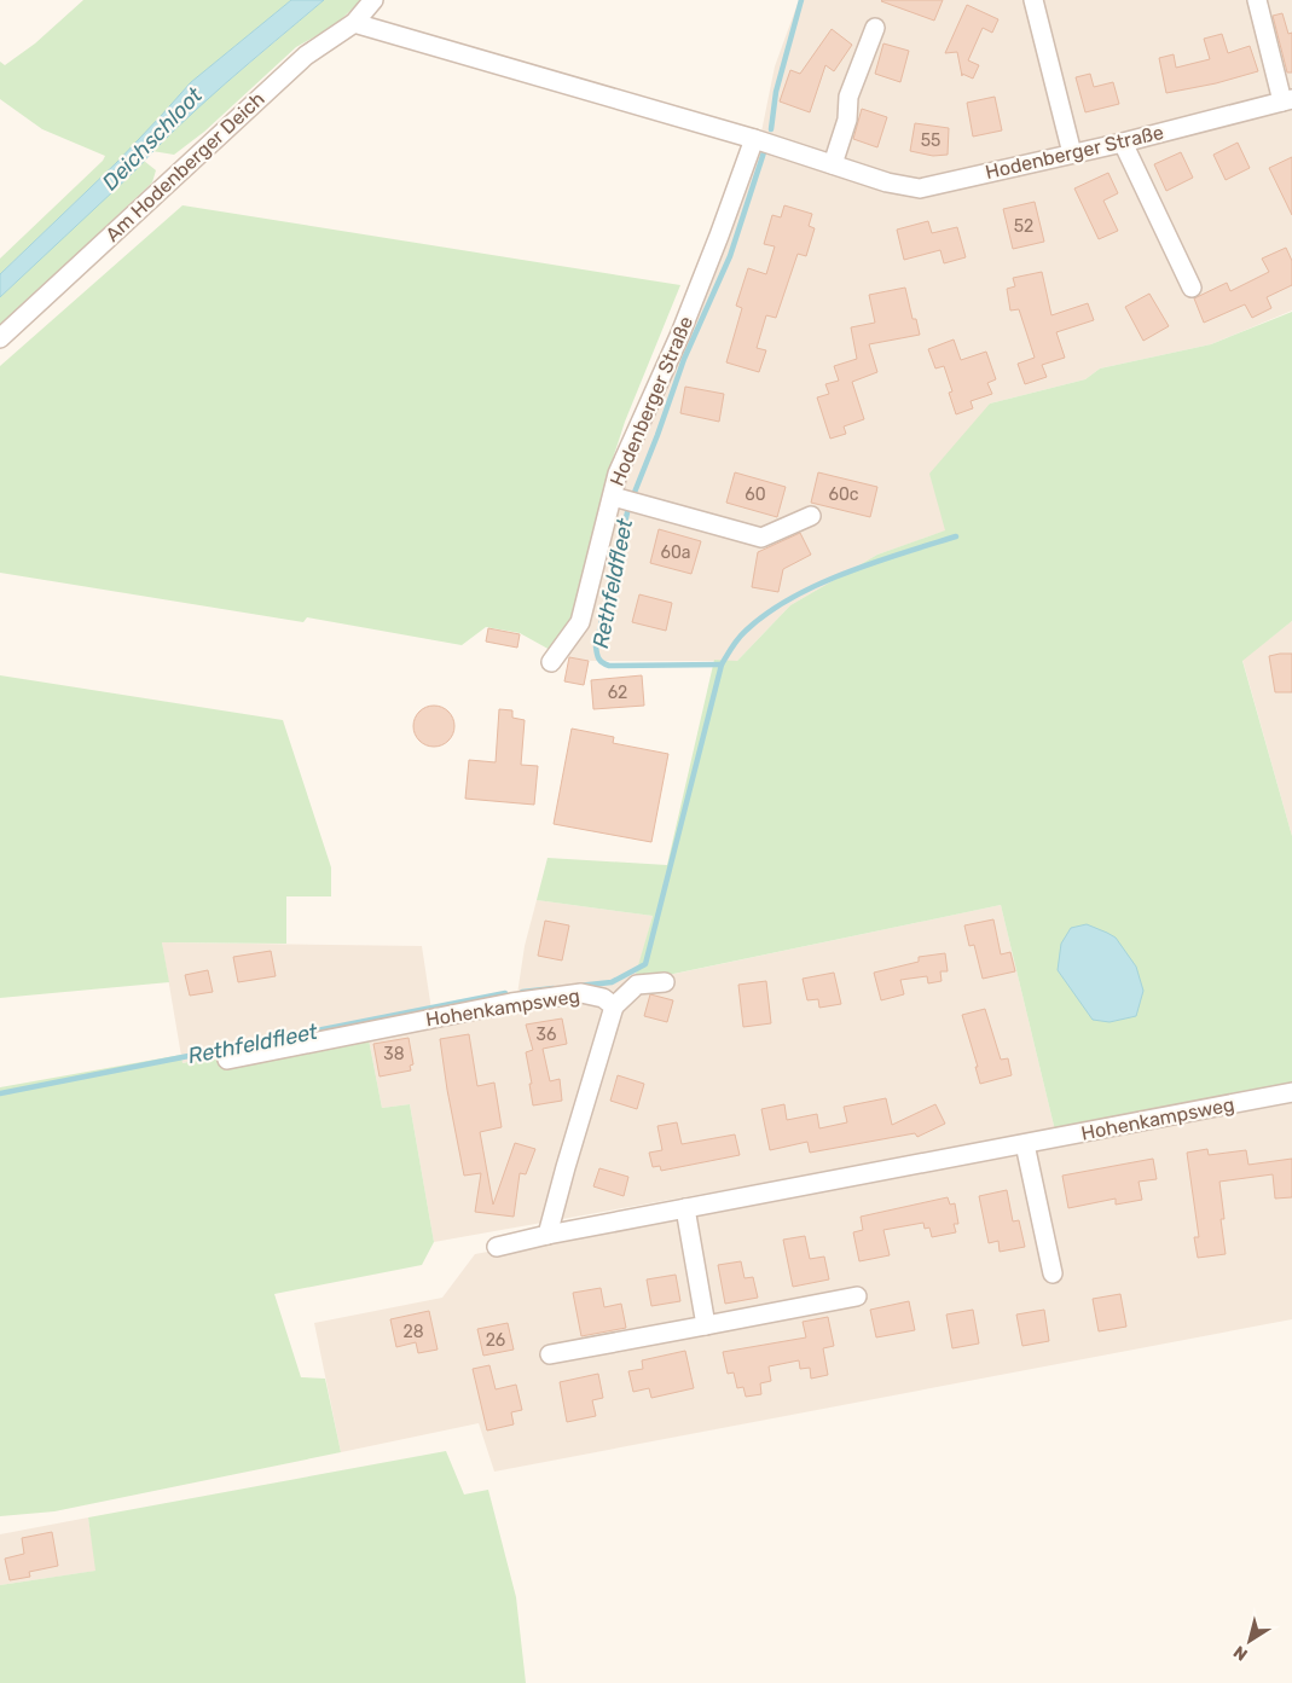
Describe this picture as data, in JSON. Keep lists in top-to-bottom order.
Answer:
{
  "streets": {
    "street": ["Hodenberger Straße", "Am Hodenberger Deich", "Hohenkampsweg"]
  },
  "crossings": [
    ["Hodenberger Straße", "Am Hodenberger Deich"]
  ],
  "water": ["Deichschloot", "Rethfeldfleet"],
  "house_numbers": [
    "55",
    "52",
    "60",
    "60c",
    "60a",
    "62",
    "36",
    "38",
    "28",
    "26"
  ],
  "north": "bottom left"
}
